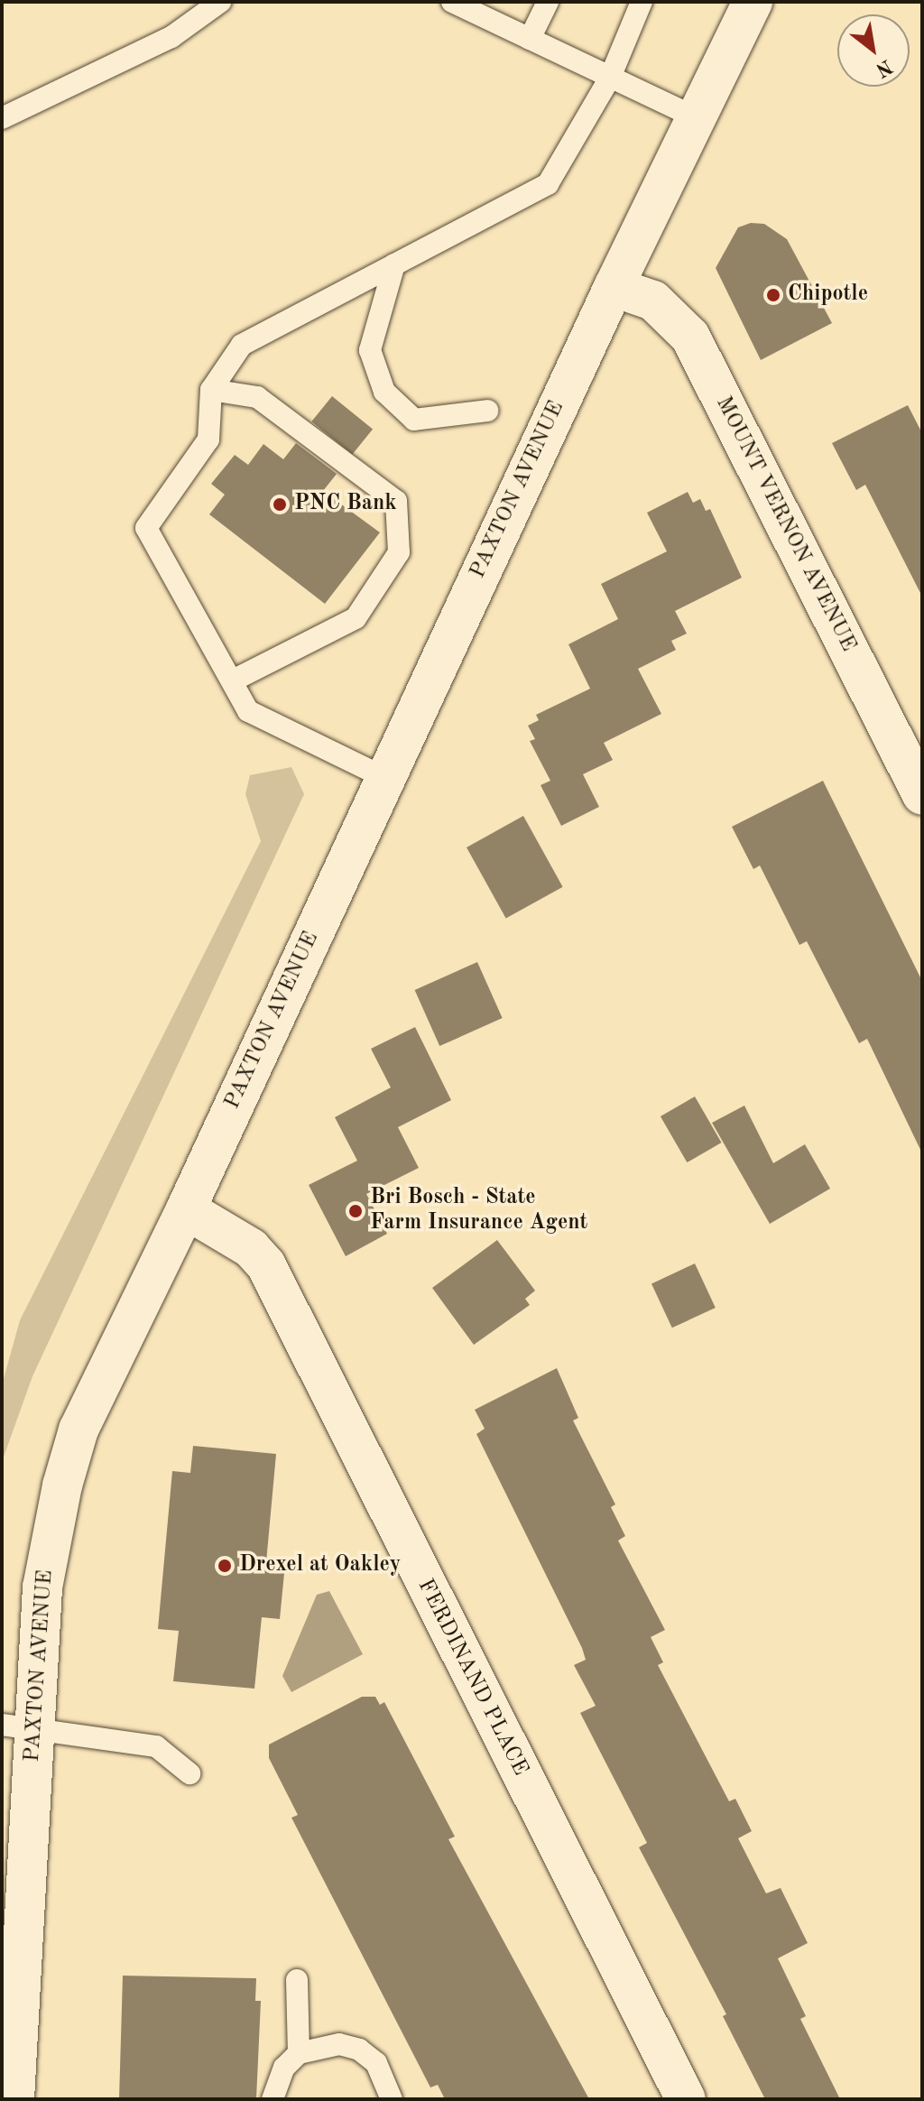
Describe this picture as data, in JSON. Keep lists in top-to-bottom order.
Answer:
{
  "streets": {
    "street": ["PAXTON AVENUE", "MOUNT VERNON AVENUE", "FERDINAND PLACE"]
  },
  "crossings": [
    ["PAXTON AVENUE", "MOUNT VERNON AVENUE"],
    ["PAXTON AVENUE", "FERDINAND PLACE"]
  ],
  "places": [
    "Chipotle",
    "PNC Bank",
    "Bri Bosch - State Farm Insurance Agent",
    "Drexel at Oakley"
  ],
  "north": "bottom right"
}
